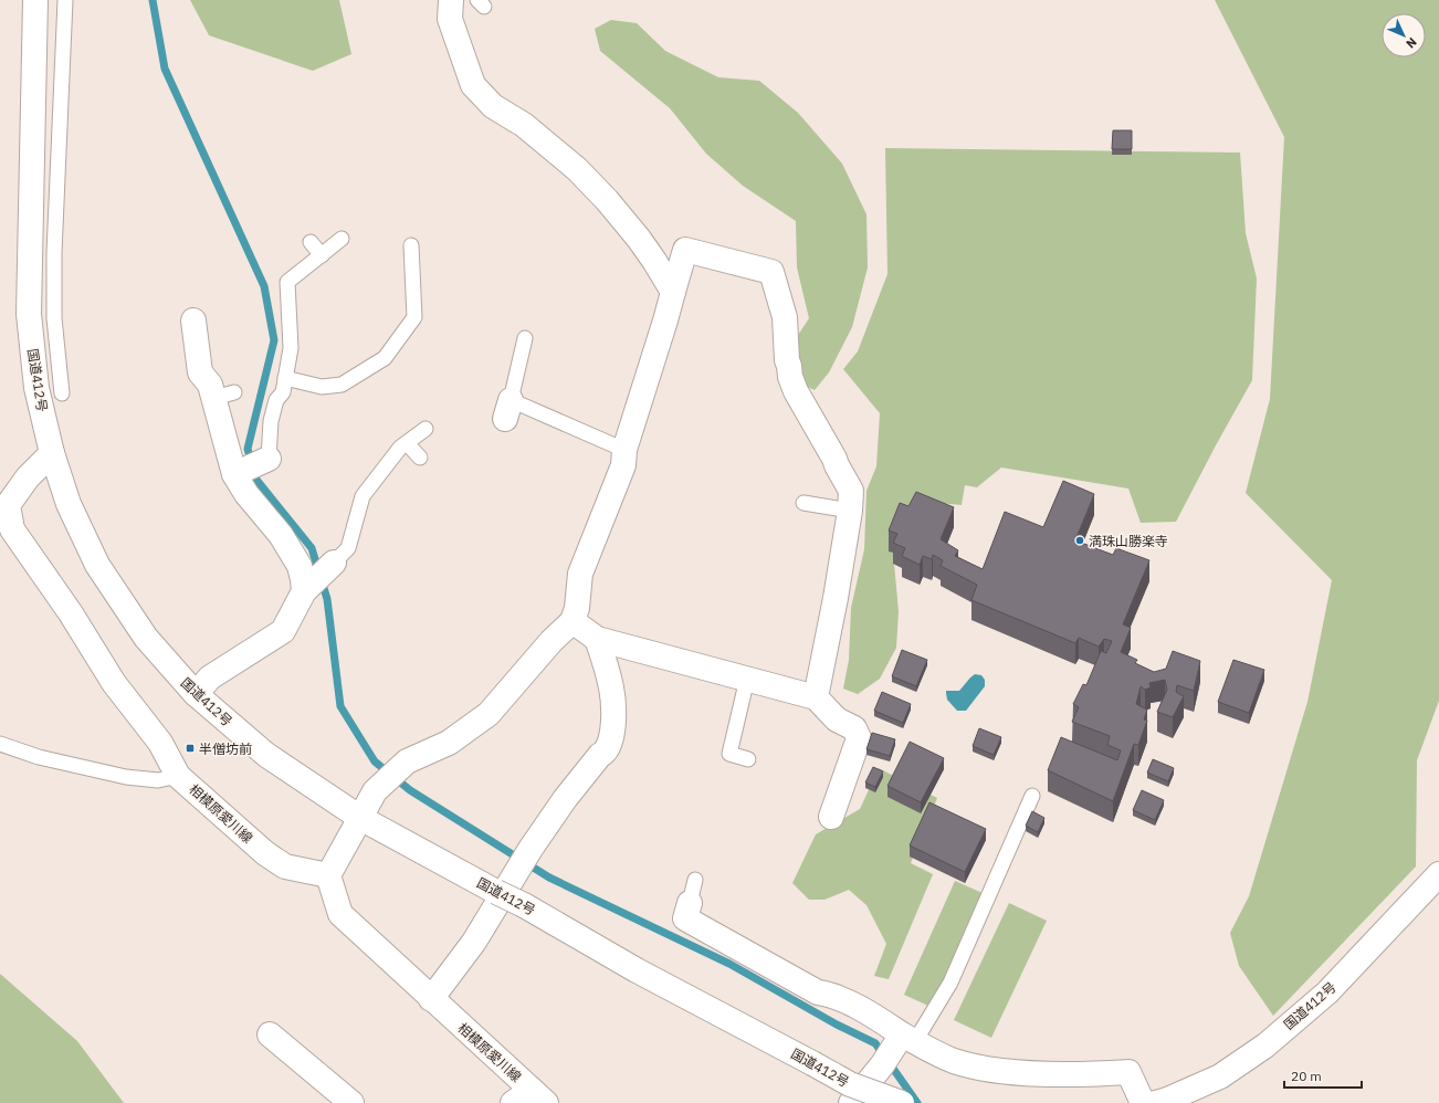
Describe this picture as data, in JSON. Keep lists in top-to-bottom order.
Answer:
{
  "streets": {
    "main road": ["国道412号", "相模原愛川線"]
  },
  "crossings": [
    ["国道412号", "相模原愛川線"]
  ],
  "places": {
    "other": ["満珠山勝楽寺"],
    "transit": ["半僧坊前"]
  },
  "scale_bar": "20 m",
  "north": "bottom right"
}
